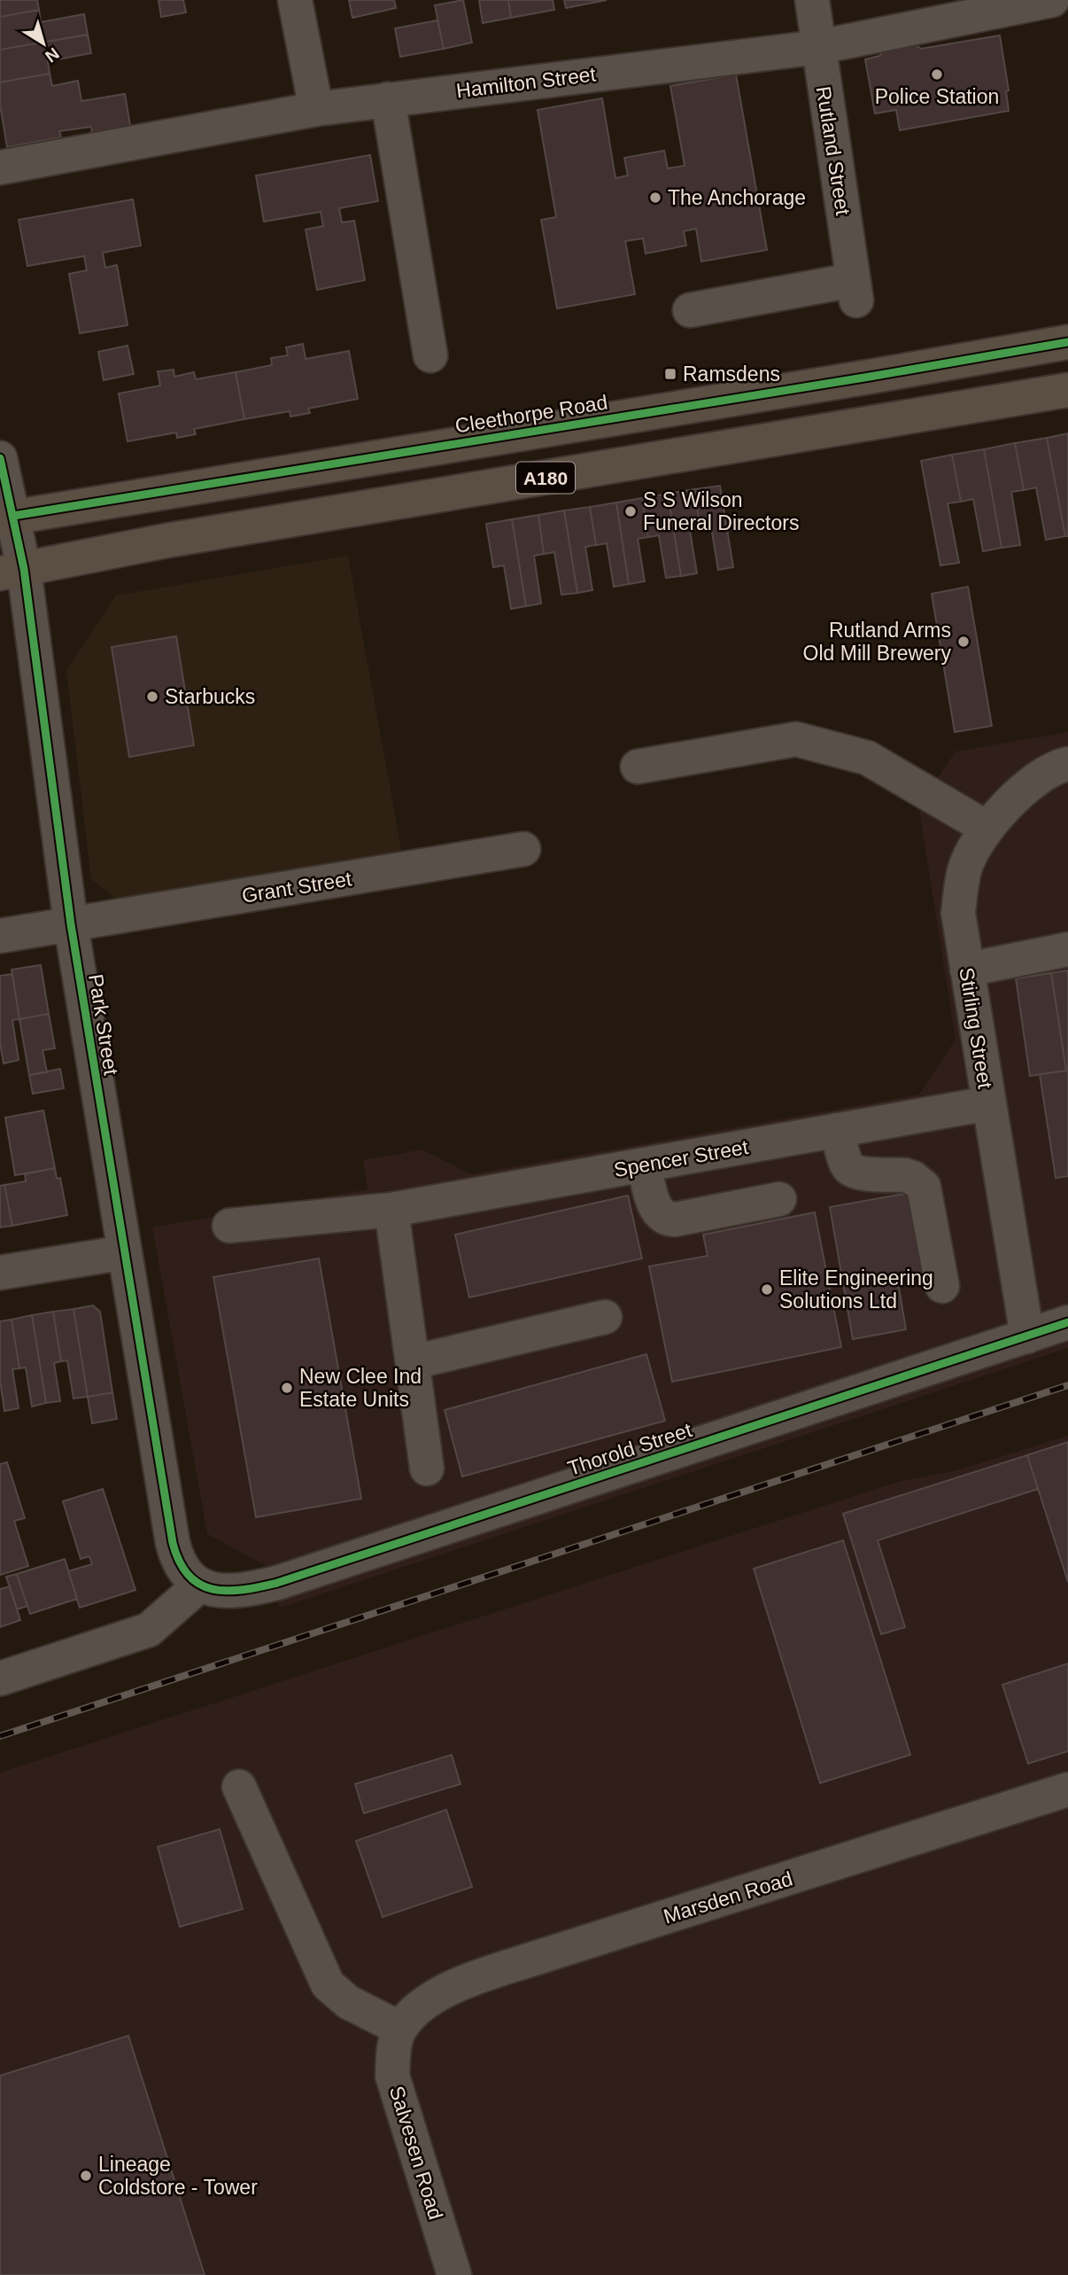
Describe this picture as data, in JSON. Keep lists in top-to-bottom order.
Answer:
{
  "streets": {
    "main road": ["Cleethorpe Road", "A180"],
    "street": [
      "Hamilton Street",
      "Rutland Street",
      "Grant Street",
      "Park Street",
      "Stirling Street",
      "Spencer Street",
      "Thorold Street",
      "Marsden Road",
      "Salvesen Road"
    ]
  },
  "crossings": [
    ["Hamilton Street", "Rutland Street"],
    ["Cleethorpe Road", "Park Street"],
    ["A180", "Park Street"],
    ["Grant Street", "Park Street"],
    ["Park Street", "Thorold Street"],
    ["Stirling Street", "Spencer Street"],
    ["Stirling Street", "Thorold Street"],
    ["Marsden Road", "Salvesen Road"]
  ],
  "places": {
    "other": [
      "Police Station",
      "The Anchorage",
      "S S Wilson Funeral Directors",
      "Rutland Arms Old Mill Brewery",
      "Starbucks",
      "Elite Engineering Solutions Ltd",
      "New Clee Ind Estate Units",
      "Lineage Coldstore - Tower"
    ],
    "transit": ["Ramsdens"]
  },
  "north": "bottom right"
}
